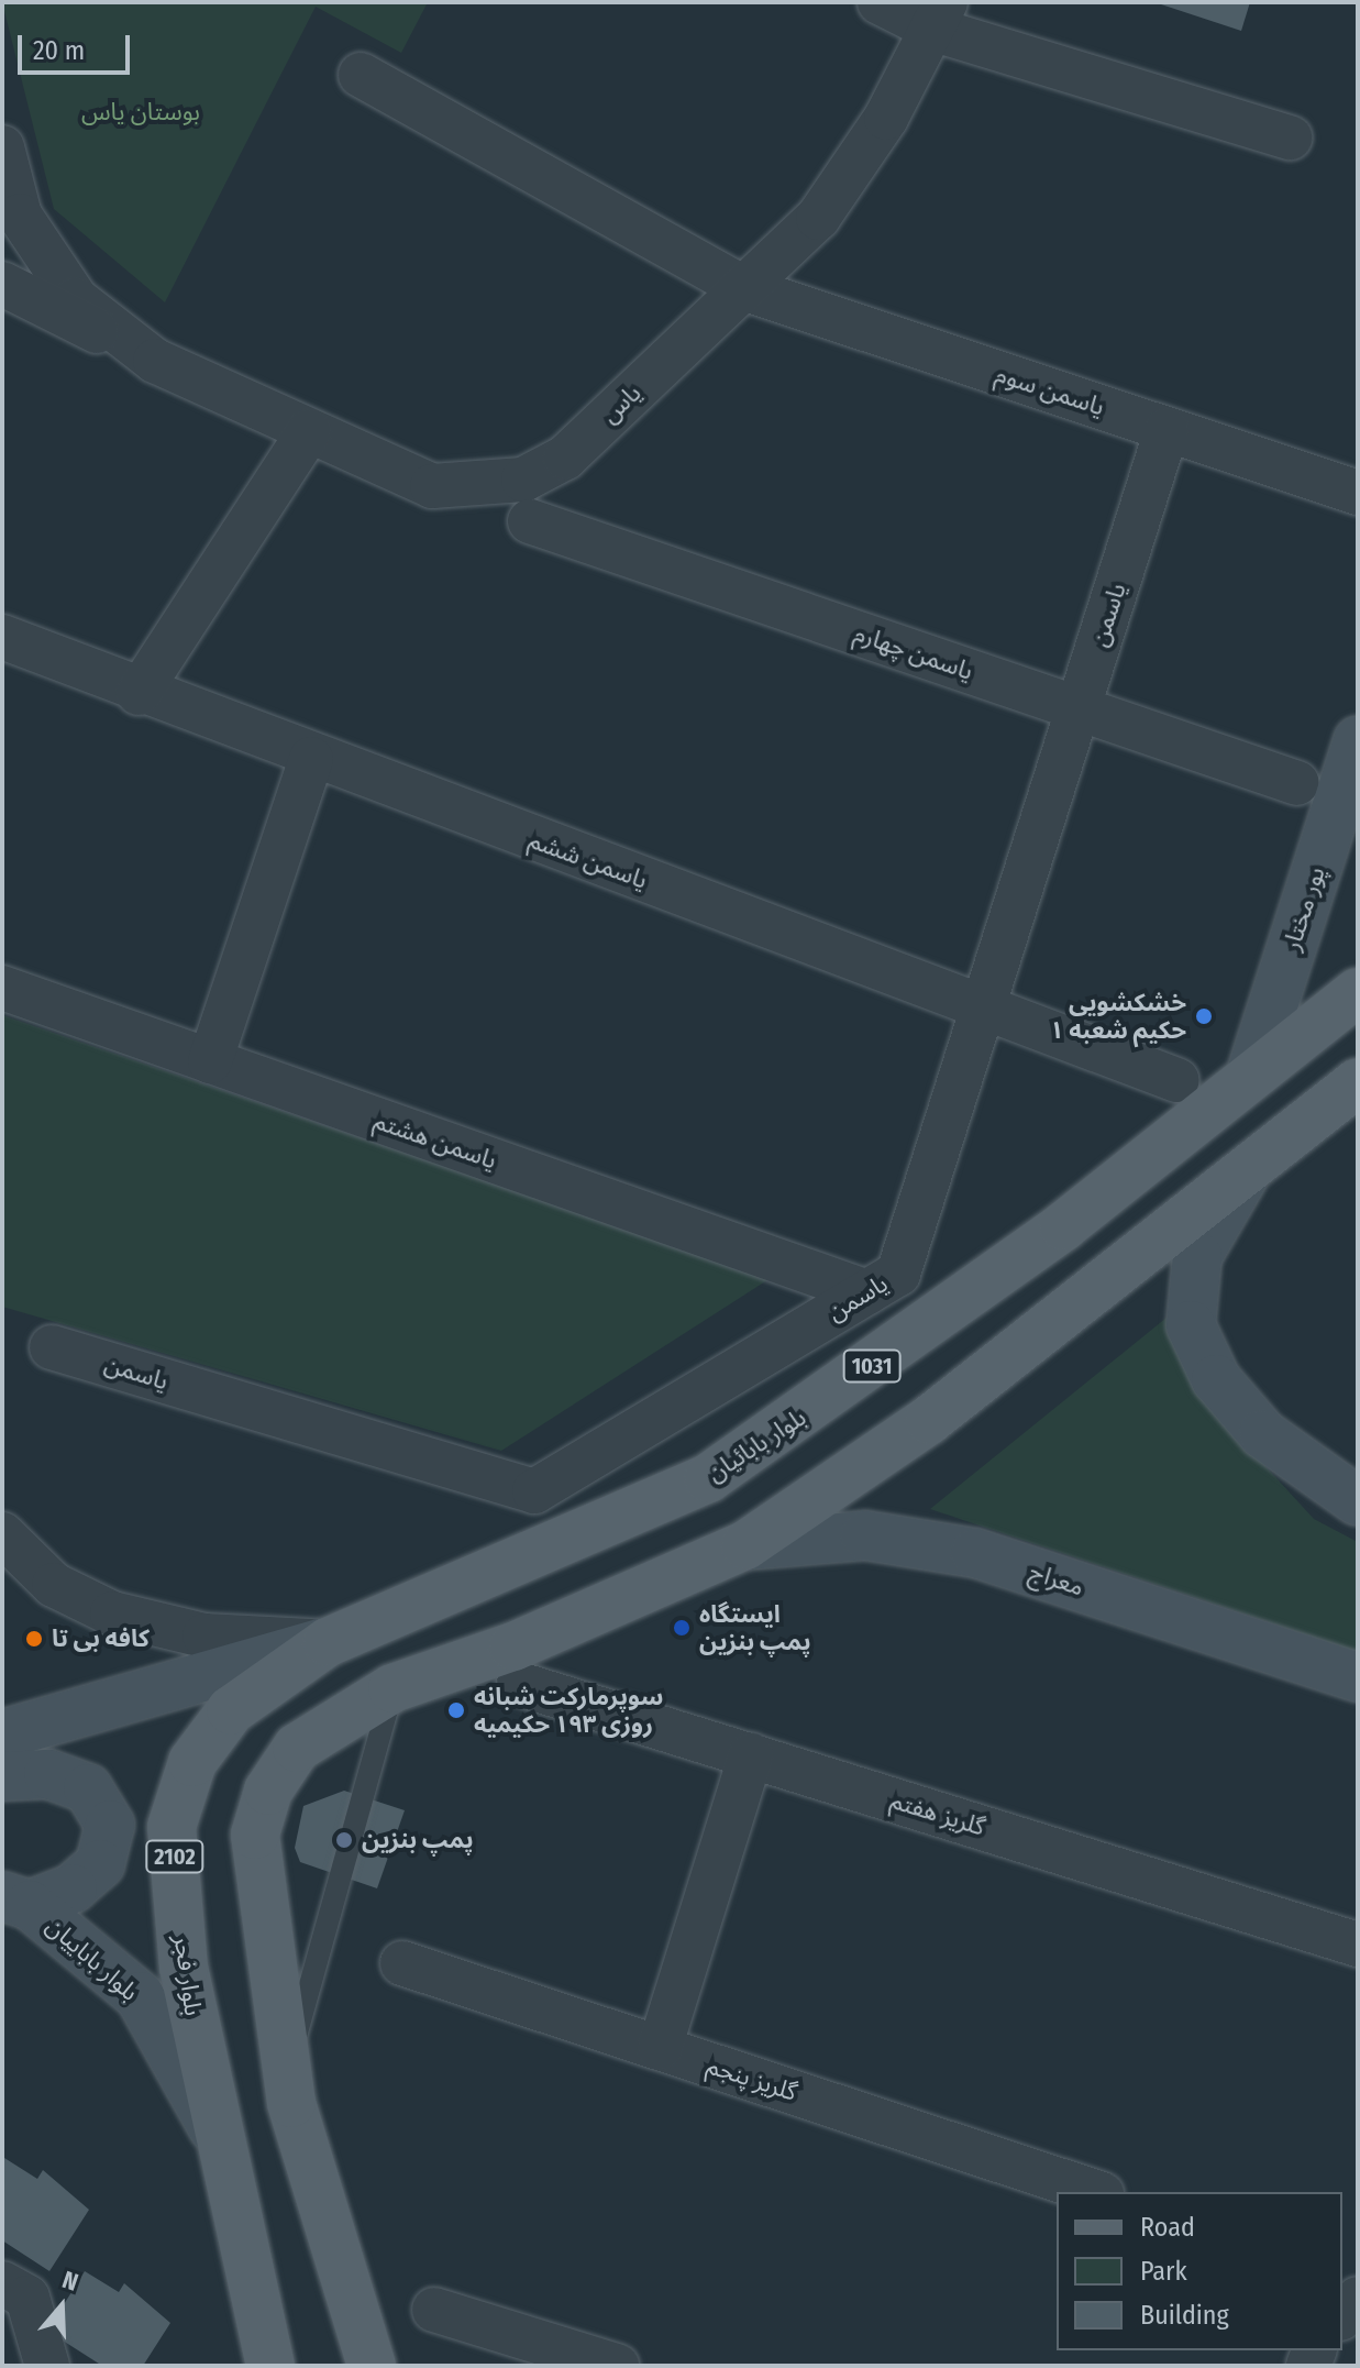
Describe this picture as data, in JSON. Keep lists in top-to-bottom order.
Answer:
{
  "streets": {
    "main road": [
      "پور مختار",
      "1031",
      "بلوار بابائیان",
      "معراج",
      "2102",
      "بلوار باباییان",
      "بلوار فجر"
    ],
    "street": [
      "یاسمن سوم",
      "یاس",
      "یاسمن",
      "یاسمن چهارم",
      "یاسمن ششم",
      "یاسمن هشتم",
      "گلریز هفتم",
      "گلریز پنجم"
    ]
  },
  "crossings": [
    ["یاسمن سوم", "یاس"],
    ["یاسمن سوم", "یاسمن"],
    ["یاسمن", "یاسمن چهارم"],
    ["یاسمن", "یاسمن ششم"],
    ["یاسمن", "یاسمن هشتم"],
    ["پور مختار", "بلوار بابائیان"],
    ["بلوار بابائیان", "بلوار فجر"],
    ["بلوار باباییان", "بلوار فجر"]
  ],
  "parks": ["بوستان یاس"],
  "places": [
    "خشکشویی حکیم شعبه ۱",
    "ایستگاه پمپ بنزین",
    "کافه بی تا",
    "سوپرمارکت شبانه روزی ۱۹۳ حکیمیه",
    "پمپ بنزین"
  ],
  "legend": ["Road", "Park", "Building"],
  "scale_bar": "20 m",
  "north": "top"
}
